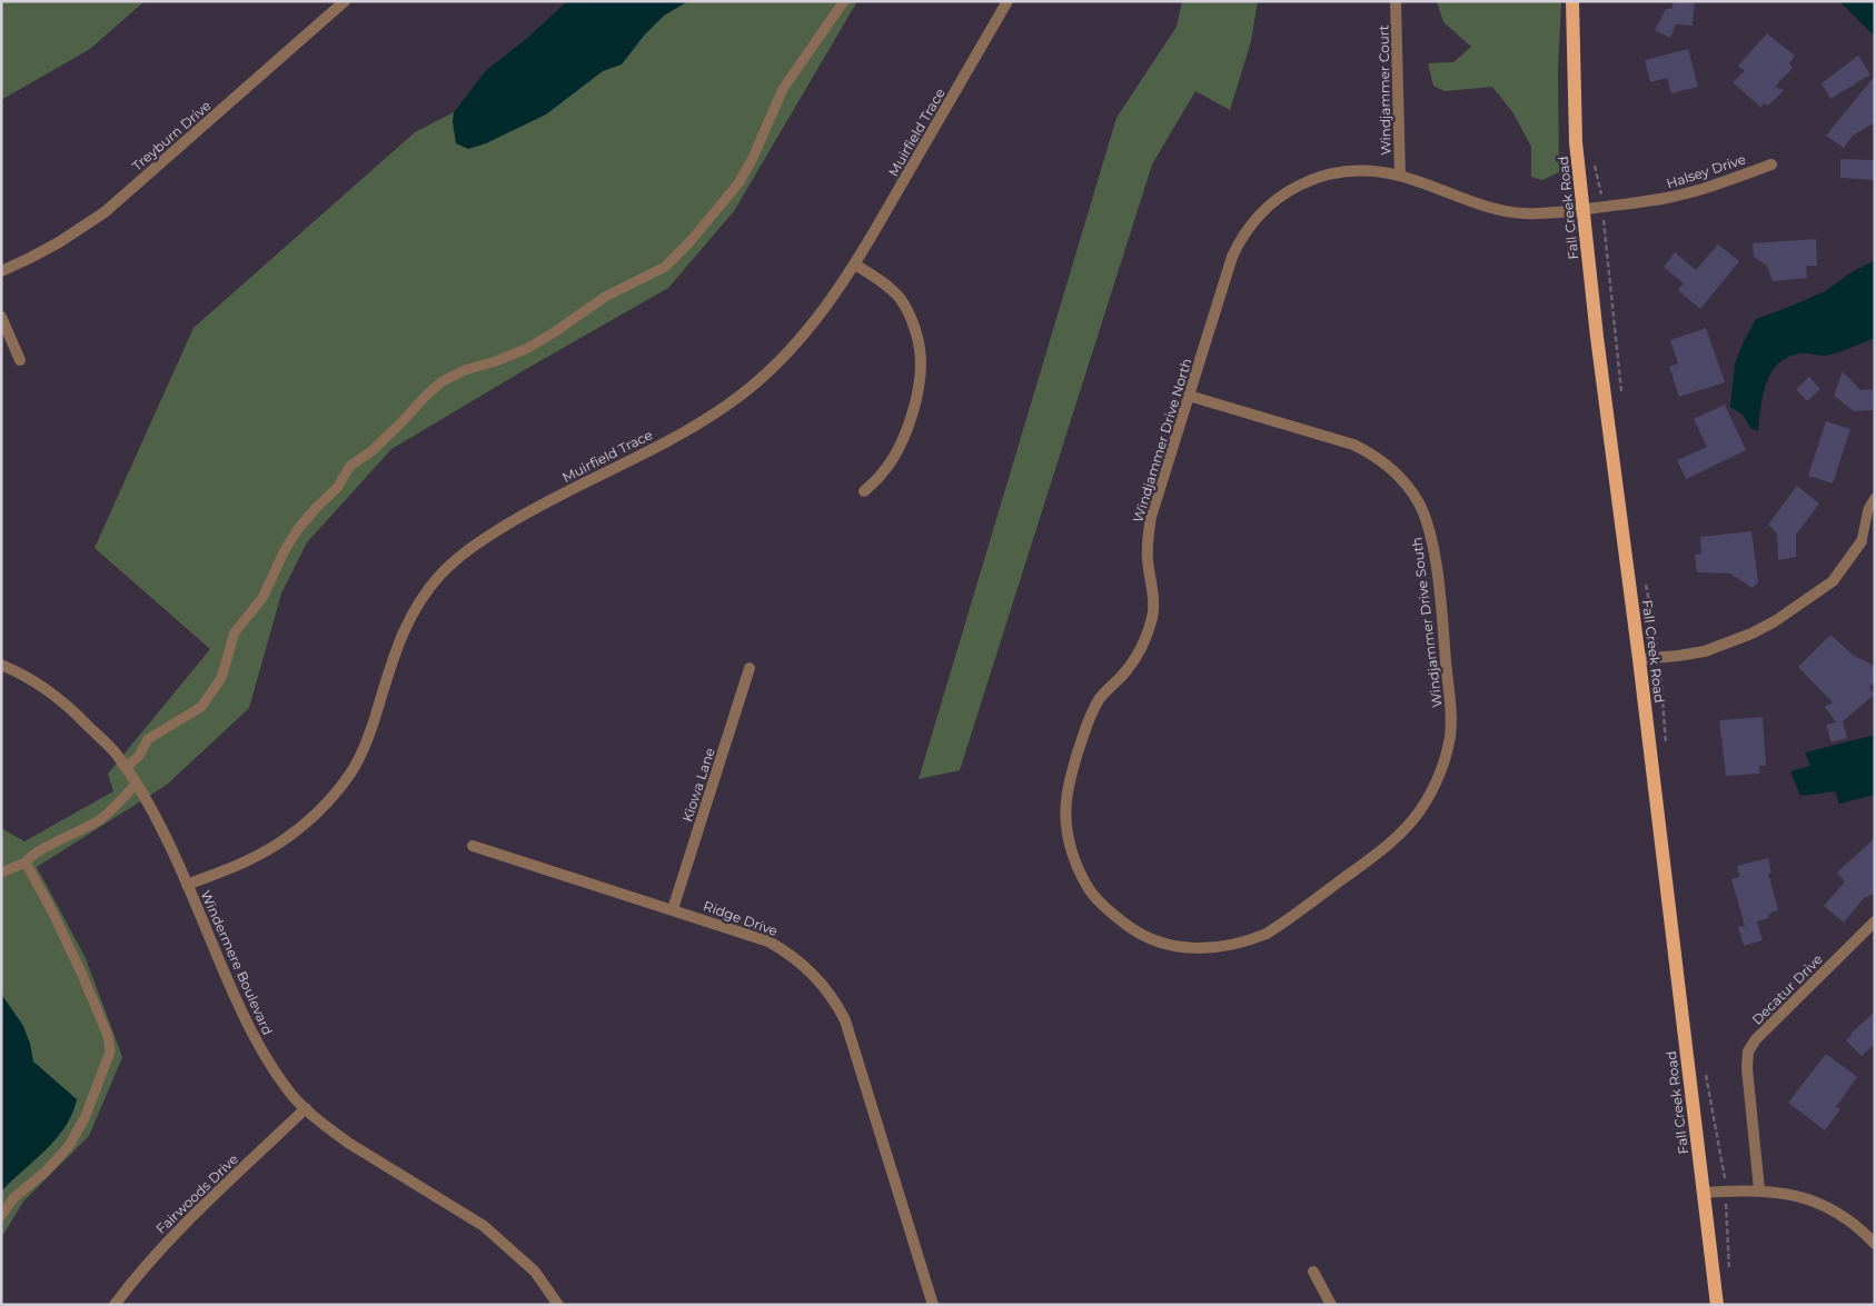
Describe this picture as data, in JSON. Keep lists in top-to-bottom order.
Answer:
{
  "streets": {
    "main road": ["Fall Creek Road"],
    "street": [
      "Windjammer Court",
      "Muirfield Trace",
      "Treyburn Drive",
      "Halsey Drive",
      "Windjammer Drive North",
      "Windjammer Drive South",
      "Kiowa Lane",
      "Ridge Drive",
      "Windermere Boulevard",
      "Decatur Drive",
      "Fairwoods Drive"
    ]
  },
  "crossings": [
    ["Windjammer Court", "Windjammer Drive North"],
    ["Muirfield Trace", "Windermere Boulevard"],
    ["Halsey Drive", "Fall Creek Road"],
    ["Halsey Drive", "Windjammer Drive North"],
    ["Fall Creek Road", "Windjammer Drive North"],
    ["Windjammer Drive North", "Windjammer Drive South"],
    ["Kiowa Lane", "Ridge Drive"],
    ["Windermere Boulevard", "Fairwoods Drive"]
  ]
}
